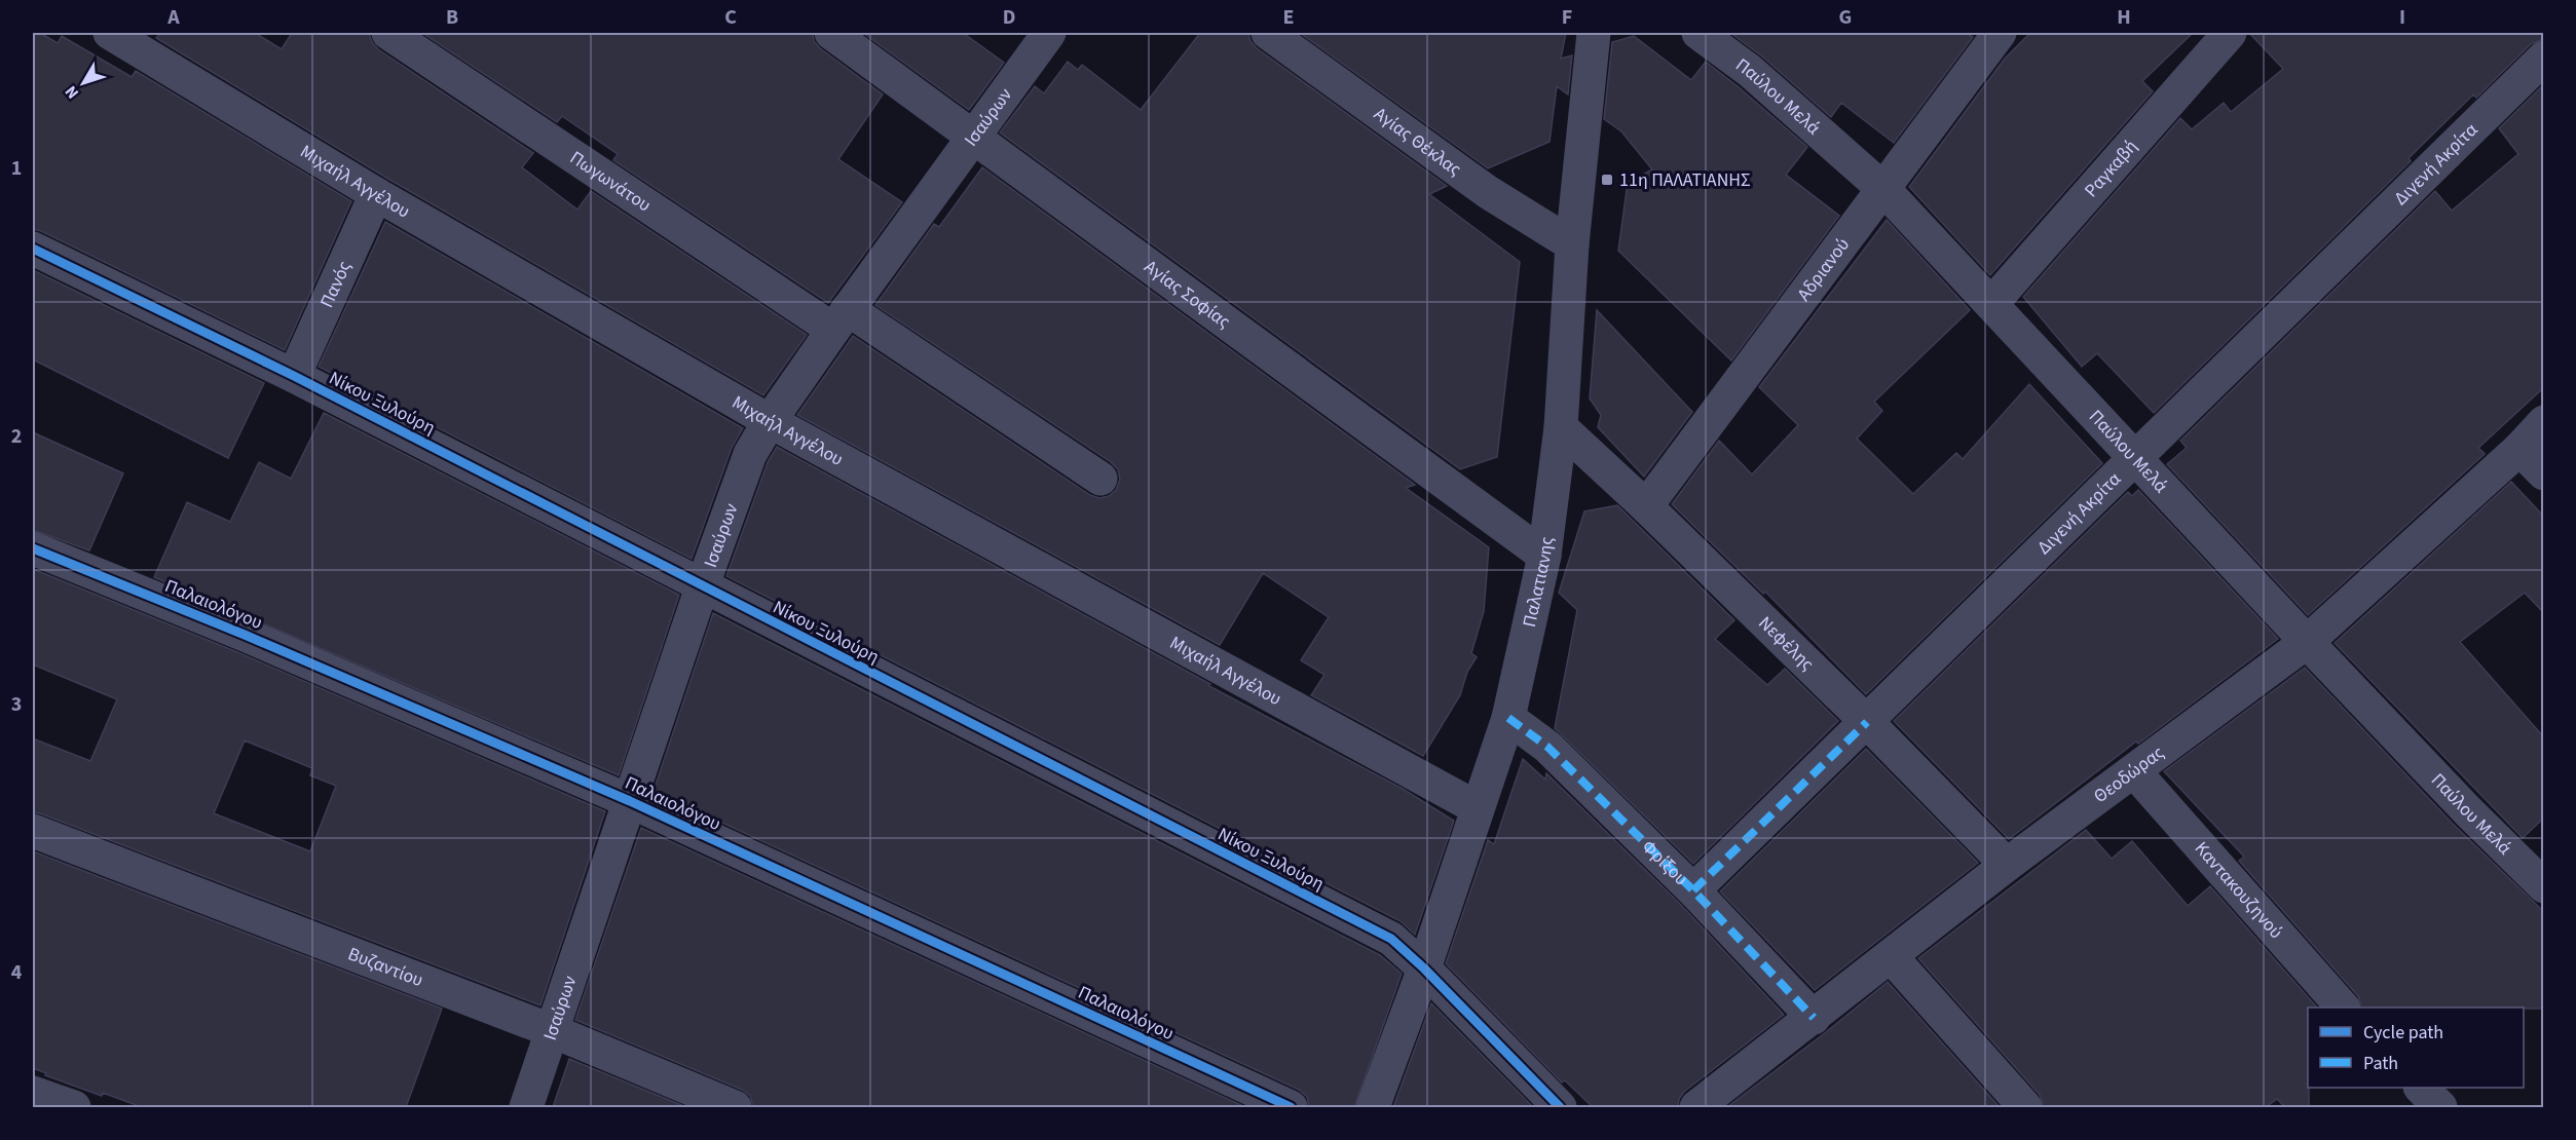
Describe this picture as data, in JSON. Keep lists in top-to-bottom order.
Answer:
{
  "streets": {
    "street": [
      "Παύλου Μελά",
      "Ισαύρων",
      "Αγίας Θέκλας",
      "Διγενή Ακρίτα",
      "Ραγκαβή",
      "Μιχαήλ Αγγέλου",
      "Πωγωνάτου",
      "Αδριανού",
      "Πανός",
      "Αγίας Σοφίας",
      "Νίκου Ξυλούρη",
      "Παλατιανης",
      "Παλαιολόγου",
      "Νεφέλης",
      "Θεοδώρας",
      "Φρίξου",
      "Καντακουζηνού",
      "Βυζαντίου"
    ]
  },
  "crossings": [
    ["Παύλου Μελά", "Διγενή Ακρίτα"],
    ["Παύλου Μελά", "Ραγκαβή"],
    ["Παύλου Μελά", "Αδριανού"],
    ["Παύλου Μελά", "Θεοδώρας"],
    ["Ισαύρων", "Μιχαήλ Αγγέλου"],
    ["Ισαύρων", "Πωγωνάτου"],
    ["Ισαύρων", "Αγίας Σοφίας"],
    ["Ισαύρων", "Νίκου Ξυλούρη"],
    ["Ισαύρων", "Παλαιολόγου"],
    ["Ισαύρων", "Βυζαντίου"],
    ["Αγίας Θέκλας", "Παλατιανης"],
    ["Διγενή Ακρίτα", "Νεφέλης"],
    ["Διγενή Ακρίτα", "Φρίξου"],
    ["Μιχαήλ Αγγέλου", "Πανός"],
    ["Μιχαήλ Αγγέλου", "Παλατιανης"],
    ["Αδριανού", "Νεφέλης"],
    ["Πανός", "Νίκου Ξυλούρη"],
    ["Αγίας Σοφίας", "Παλατιανης"],
    ["Νίκου Ξυλούρη", "Παλατιανης"],
    ["Παλατιανης", "Νεφέλης"],
    ["Παλατιανης", "Φρίξου"],
    ["Νεφέλης", "Θεοδώρας"],
    ["Θεοδώρας", "Φρίξου"],
    ["Θεοδώρας", "Καντακουζηνού"]
  ],
  "places": {
    "transit": ["11η ΠΑΛΑΤΙΑΝΗΣ"]
  },
  "legend": ["Cycle path", "Path"],
  "north": "bottom left",
  "grid": {
    "columns": [
      "A",
      "B",
      "C",
      "D",
      "E",
      "F",
      "G",
      "H",
      "I"
    ],
    "rows": [
      "1",
      "2",
      "3",
      "4"
    ]
  }
}
